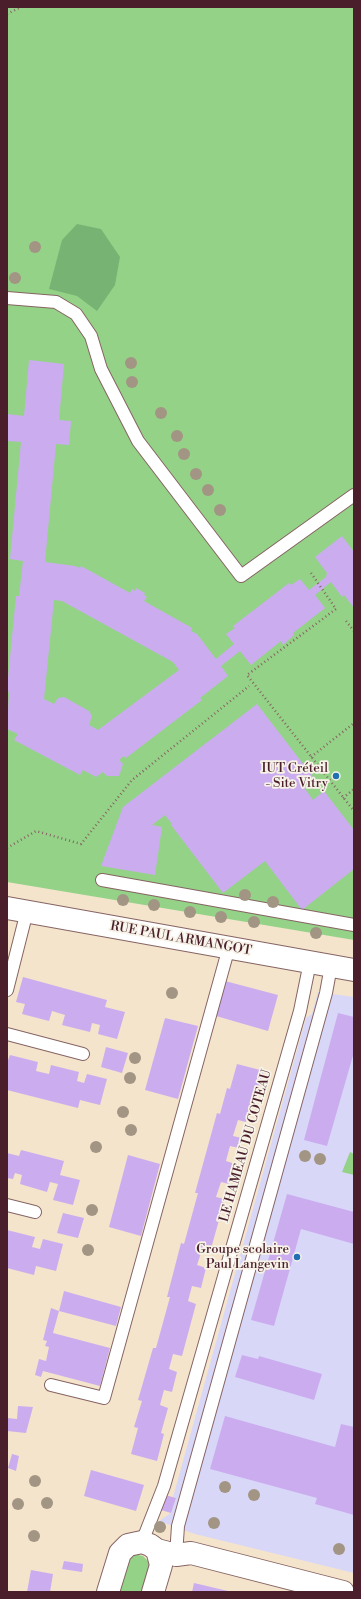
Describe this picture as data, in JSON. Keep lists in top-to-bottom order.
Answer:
{
  "streets": {
    "street": ["RUE PAUL ARMANGOT"],
    "lane": ["LE HAMEAU DU COTEAU"]
  },
  "crossings": [
    ["RUE PAUL ARMANGOT", "LE HAMEAU DU COTEAU"]
  ],
  "places": ["IUT Créteil - Site Vitry", "Groupe scolaire Paul Langevin"]
}
